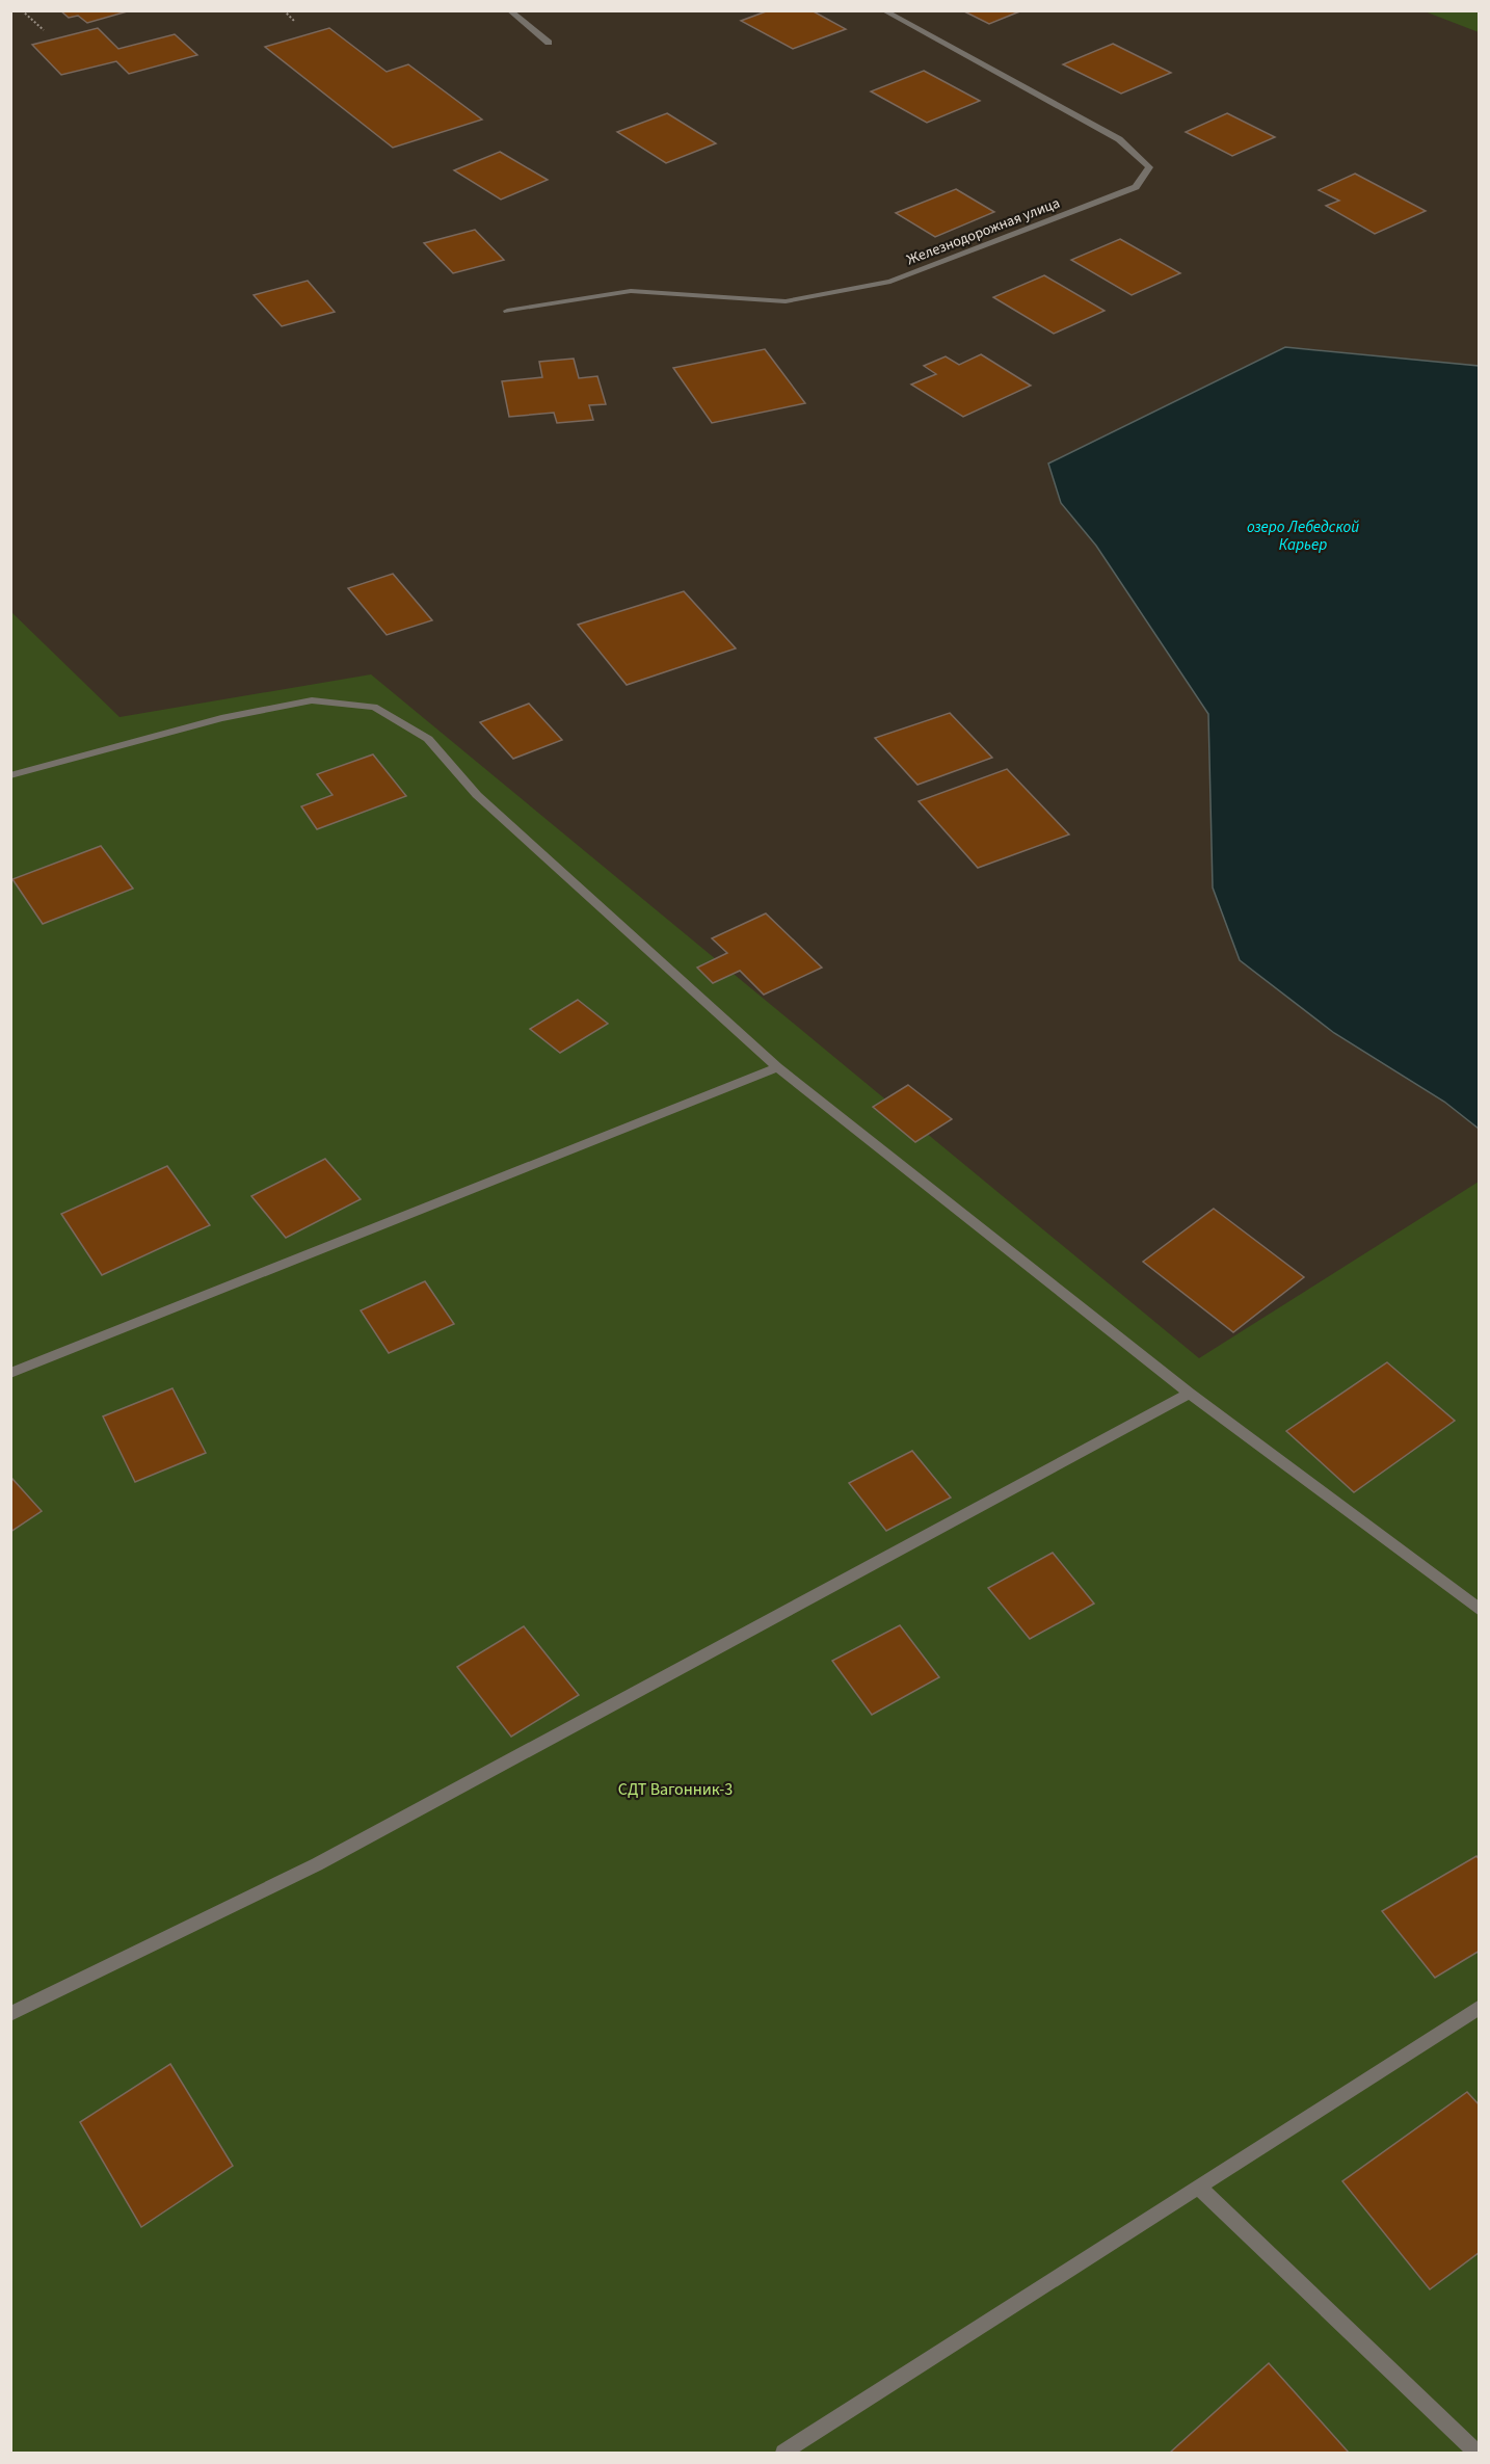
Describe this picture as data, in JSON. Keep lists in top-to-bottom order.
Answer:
{
  "streets": {
    "street": ["Железнодорожная улица"]
  },
  "water": ["озеро Лебедской Карьер"],
  "parks": ["СДТ Вагонник-3"]
}
